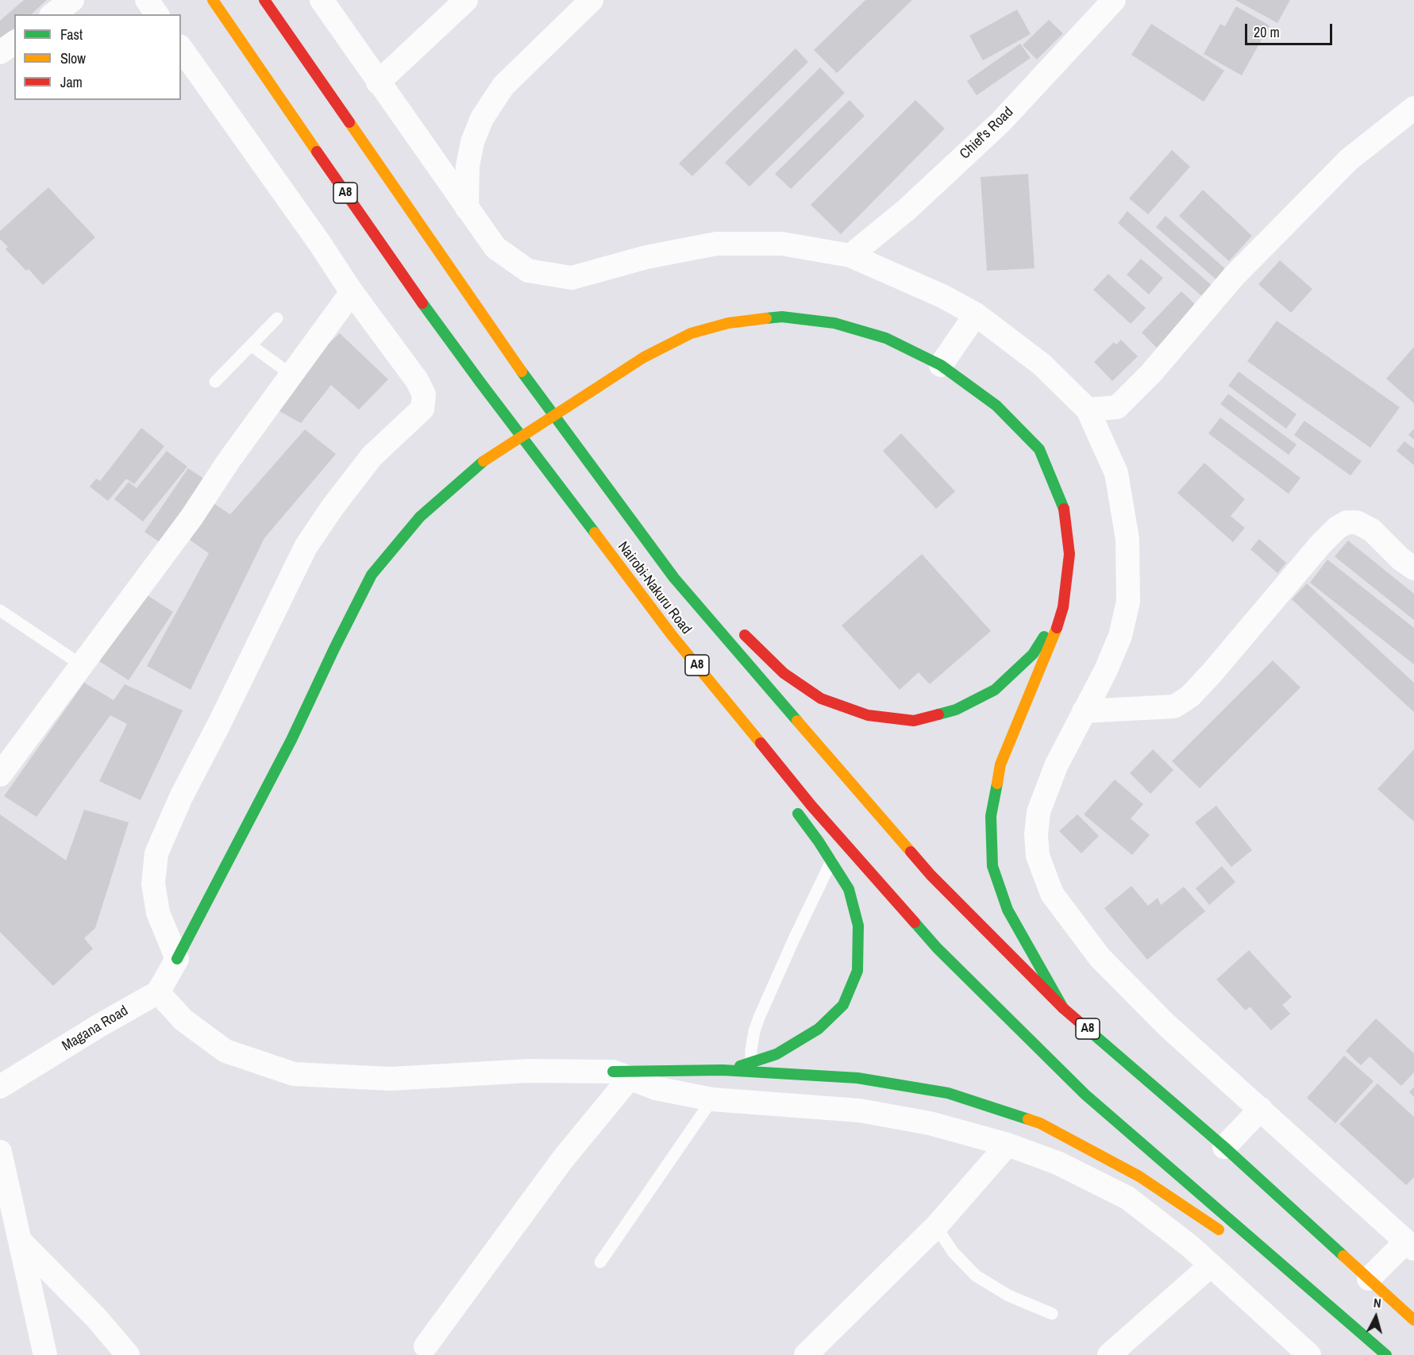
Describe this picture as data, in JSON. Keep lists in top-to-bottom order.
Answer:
{
  "streets": {
    "highway": ["A8", "Nairobi-Nakuru Road"],
    "street": ["Chief's Road", "Magana Road"]
  },
  "crossings": [
    ["A8", "Nairobi-Nakuru Road"]
  ],
  "legend": ["Fast", "Slow", "Jam"],
  "scale_bar": "20 m",
  "north": "top"
}
